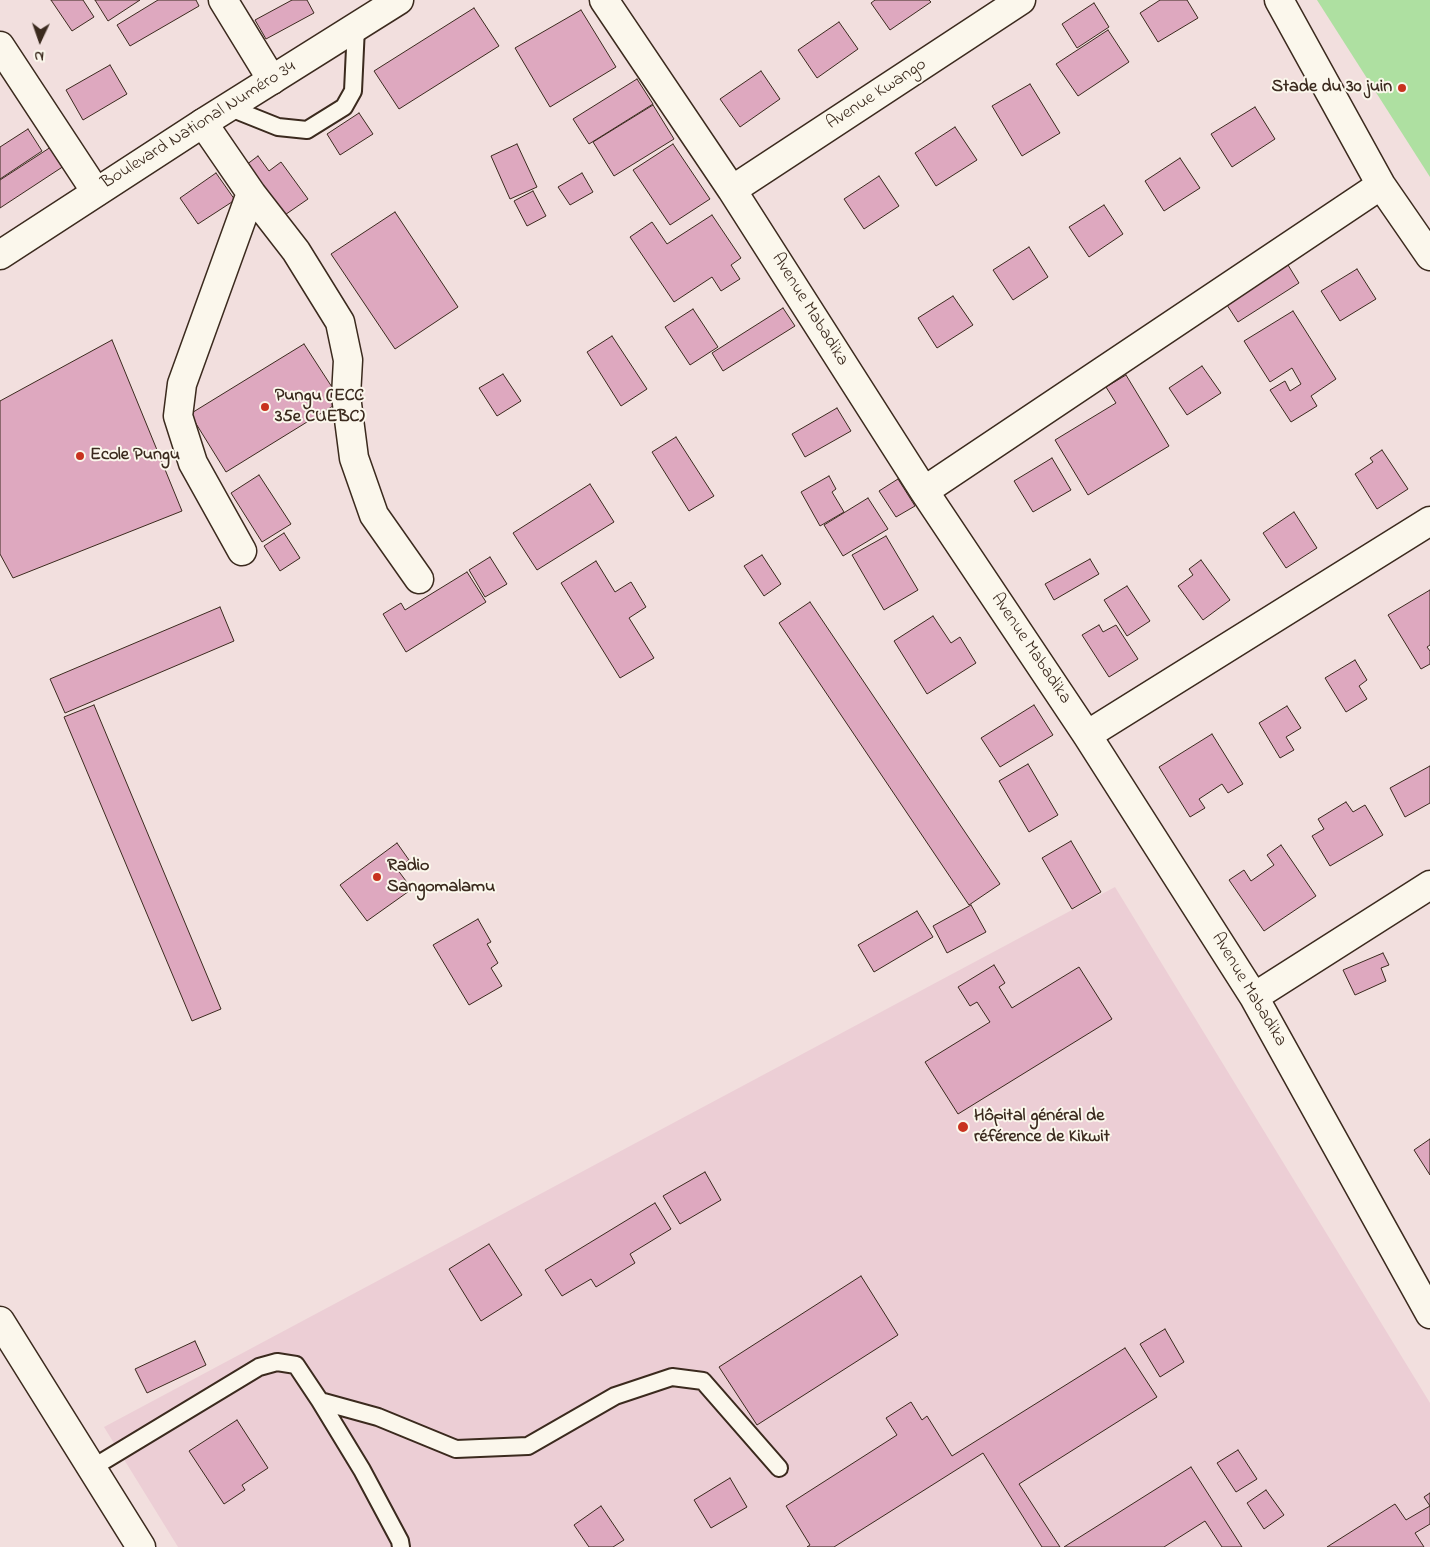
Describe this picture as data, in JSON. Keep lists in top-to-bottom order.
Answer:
{
  "streets": {
    "street": ["Avenue Kwango", "Boulevard National Numéro 34", "Avenue Mabadika"]
  },
  "crossings": [
    ["Avenue Kwango", "Avenue Mabadika"]
  ],
  "places": [
    "Stade du 30 juin",
    "Pungu (ECC 35e CUEBC)",
    "Ecole Pungu",
    "Radio Sangomalamu",
    "Hôpital général de référence de Kikwit"
  ],
  "north": "bottom"
}
